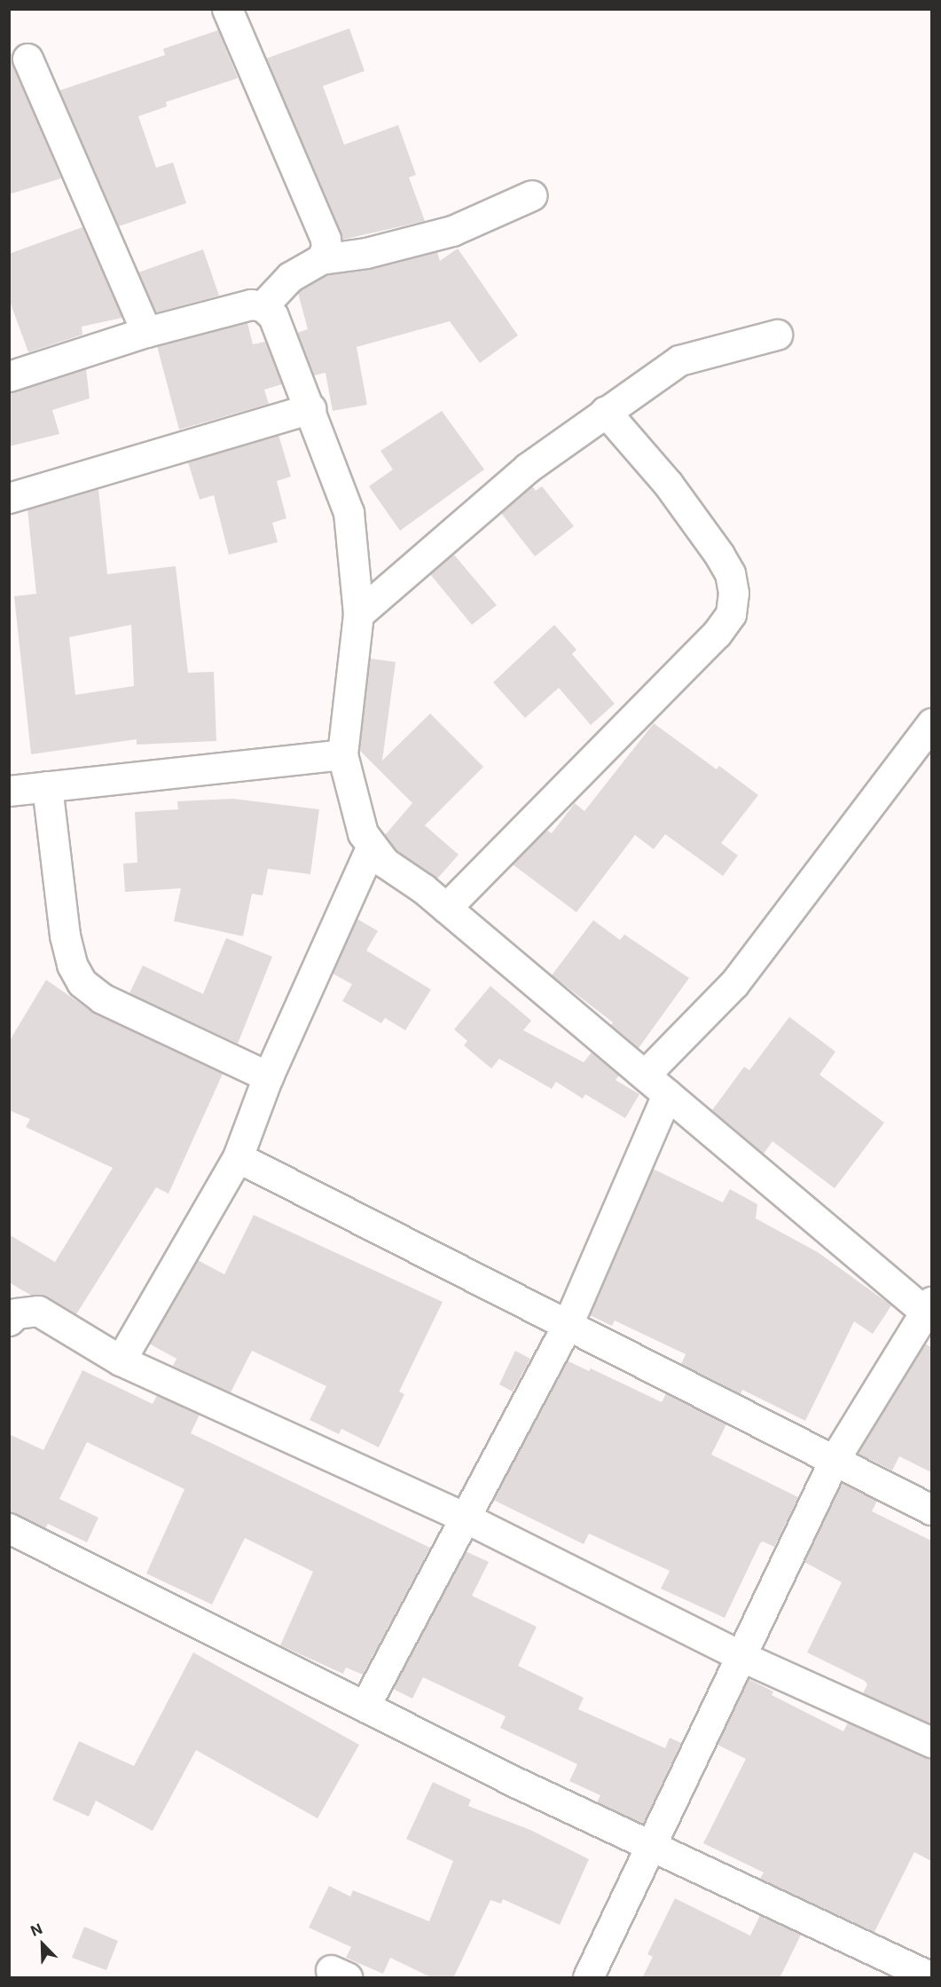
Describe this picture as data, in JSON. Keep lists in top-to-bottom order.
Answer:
{
  "north": "top left"
}
